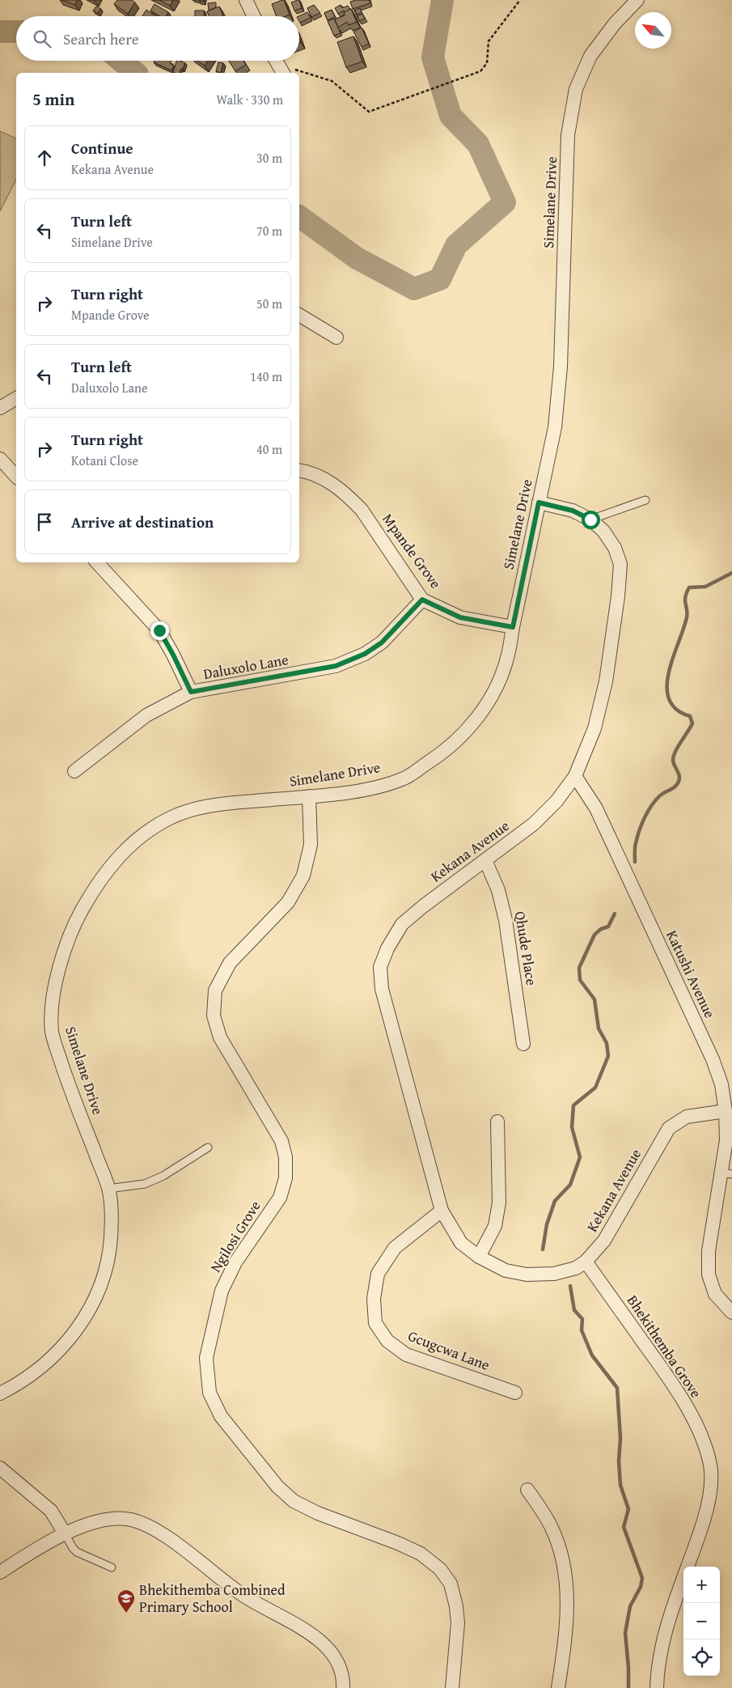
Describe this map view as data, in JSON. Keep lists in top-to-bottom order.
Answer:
{
  "streets": {
    "street": [
      "Simelane Drive",
      "Mpande Grove",
      "Daluxolo Lane",
      "Kekana Avenue",
      "Qhude Place",
      "Katushi Avenue",
      "Ngilosi Grove",
      "Bhekithemba Grove",
      "Gcugcwa Lane"
    ]
  },
  "crossings": [
    ["Simelane Drive", "Mpande Grove"],
    ["Simelane Drive", "Kekana Avenue"],
    ["Simelane Drive", "Ngilosi Grove"],
    ["Mpande Grove", "Daluxolo Lane"],
    ["Kekana Avenue", "Qhude Place"],
    ["Kekana Avenue", "Katushi Avenue"],
    ["Kekana Avenue", "Bhekithemba Grove"],
    ["Kekana Avenue", "Gcugcwa Lane"]
  ],
  "places": {
    "school or university": ["Bhekithemba Combined Primary School"]
  },
  "north": "top left",
  "page": {
    "search": "Search here",
    "heading": ["5 min", "Walk · 330 m"],
    "list": [
      ["Continue", "Kekana Avenue", "30 m"],
      ["Turn left", "Simelane Drive", "70 m"],
      ["Turn right", "Mpande Grove", "50 m"],
      ["Turn left", "Daluxolo Lane", "140 m"],
      ["Turn right", "Kotani Close", "40 m"],
      "Arrive at destination"
    ],
    "map_buttons": ["+", "−"]
  }
}
